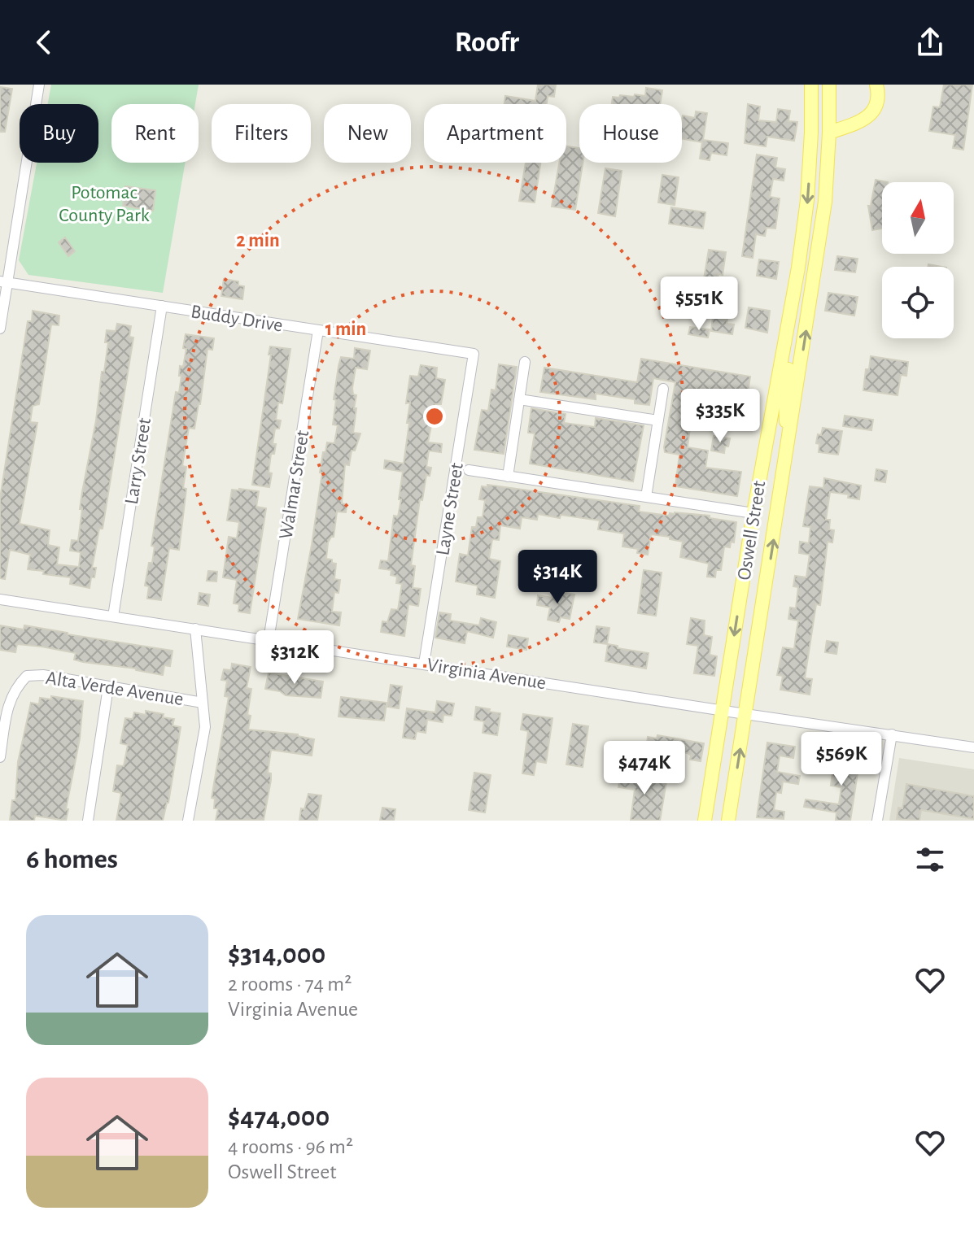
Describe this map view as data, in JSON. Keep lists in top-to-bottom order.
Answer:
{
  "streets": {
    "main road": ["Oswell Street"],
    "street": [
      "Buddy Drive",
      "Larry Street",
      "Walmar Street",
      "Layne Street",
      "Virginia Avenue",
      "Alta Verde Avenue"
    ]
  },
  "crossings": [
    ["Buddy Drive", "Larry Street"],
    ["Buddy Drive", "Walmar Street"],
    ["Buddy Drive", "Layne Street"],
    ["Larry Street", "Virginia Avenue"],
    ["Walmar Street", "Virginia Avenue"],
    ["Layne Street", "Virginia Avenue"],
    ["Oswell Street", "Virginia Avenue"]
  ],
  "parks": ["Potomac County Park"],
  "north": "top",
  "page": {
    "header": "Roofr",
    "chip": [
      "Buy",
      "Rent",
      "Filters",
      "New",
      "Apartment",
      "House"
    ],
    "price": [
      "$551K",
      "$335K",
      "$314K",
      "$312K",
      "$569K",
      "$474K"
    ],
    "heading": "6 homes",
    "list": [
      {
        "name": "$314,000",
        "note": "2 rooms · 74 m² · Virginia Avenue"
      },
      {
        "name": "$474,000",
        "note": "4 rooms · 96 m² · Oswell Street"
      }
    ]
  },
  "rings": ["2 min", "1 min"]
}
